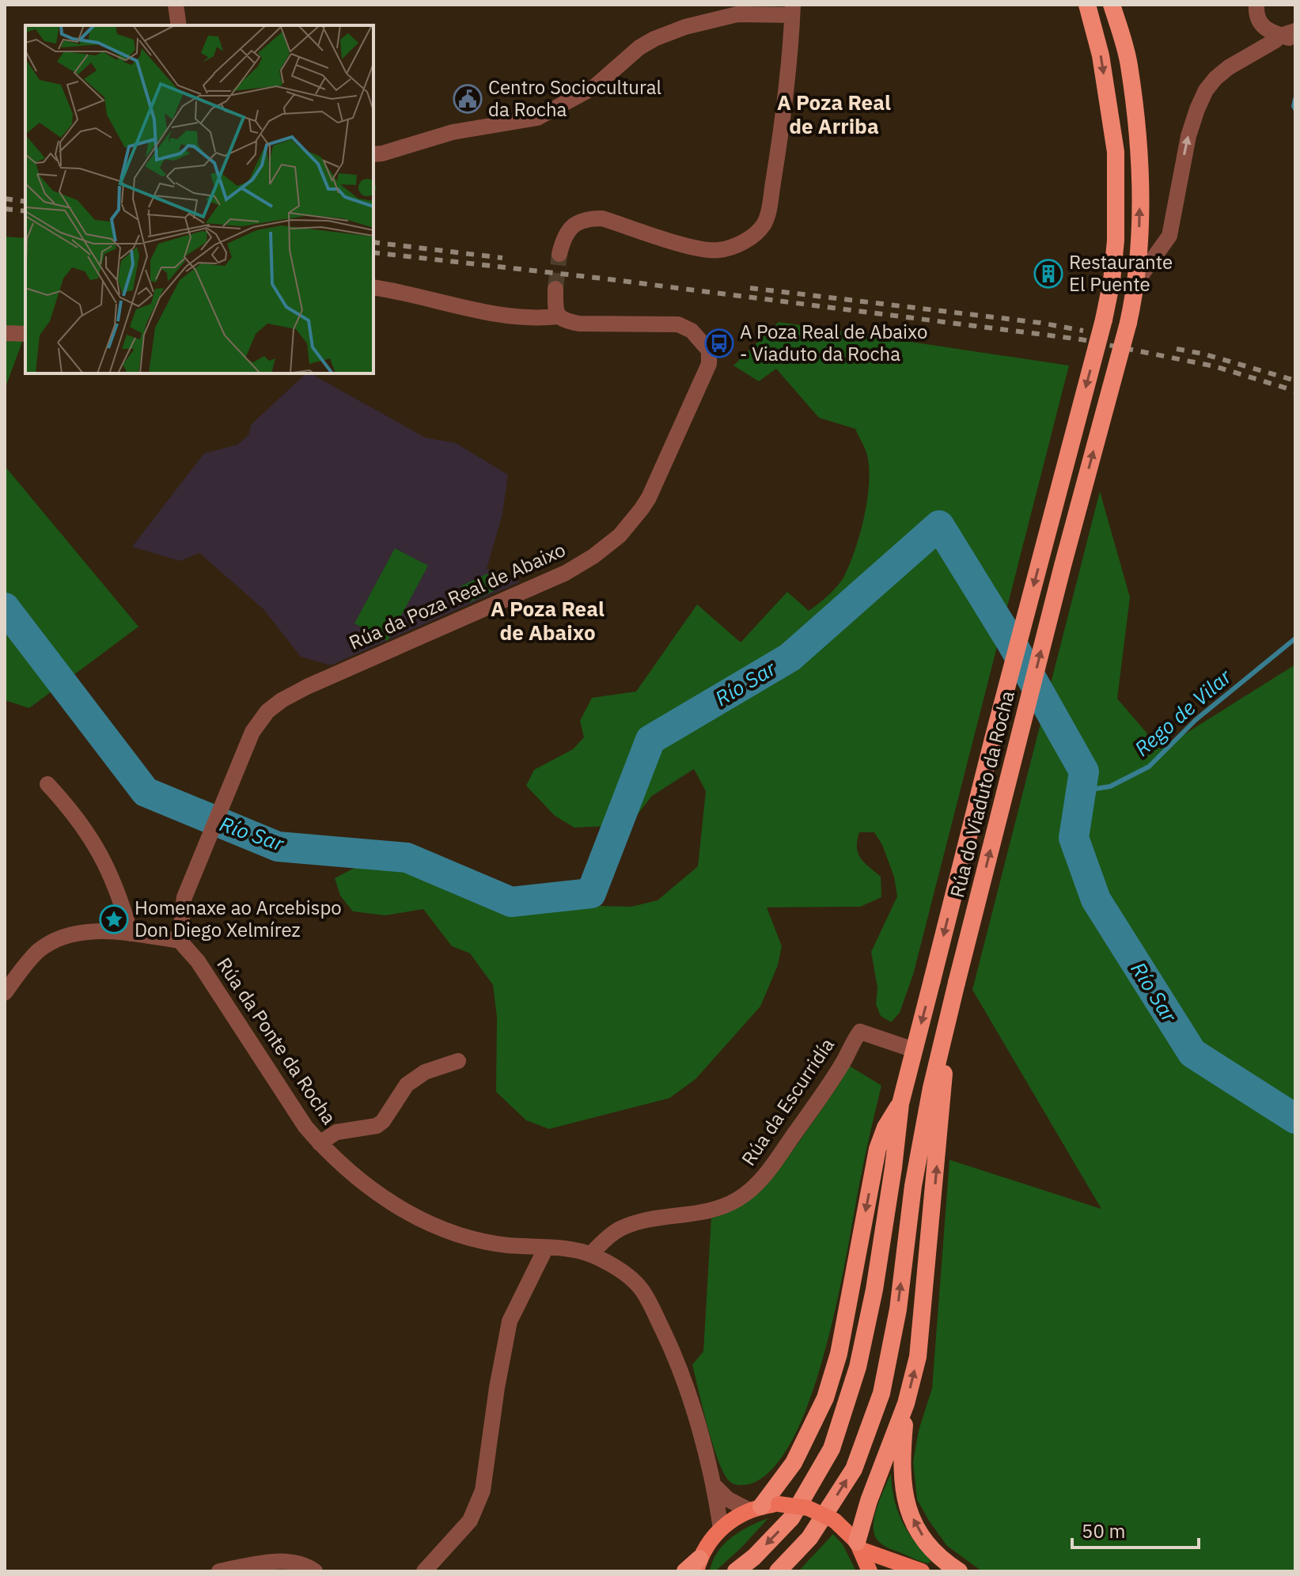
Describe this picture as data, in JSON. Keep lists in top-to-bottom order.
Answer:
{
  "streets": {
    "highway": ["Rúa do Viaduto da Rocha"],
    "street": ["Rúa da Poza Real de Abaixo", "Rúa da Ponte da Rocha", "Rúa da Escurridía"]
  },
  "crossings": [
    ["Rúa da Poza Real de Abaixo", "Rúa da Ponte da Rocha"],
    ["Rúa do Viaduto da Rocha", "Rúa da Escurridía"],
    ["Rúa da Ponte da Rocha", "Rúa da Escurridía"]
  ],
  "districts": ["A Poza Real de Arriba", "A Poza Real de Abaixo"],
  "water": ["Río Sar", "Rego de Vilar"],
  "places": {
    "public building": ["Centro Sociocultural da Rocha"],
    "building": ["Restaurante El Puente"],
    "bus stop": ["A Poza Real de Abaixo - Viaduto da Rocha"],
    "place": ["Homenaxe ao Arcebispo Don Diego Xelmírez"]
  },
  "scale_bar": "50 m"
}
